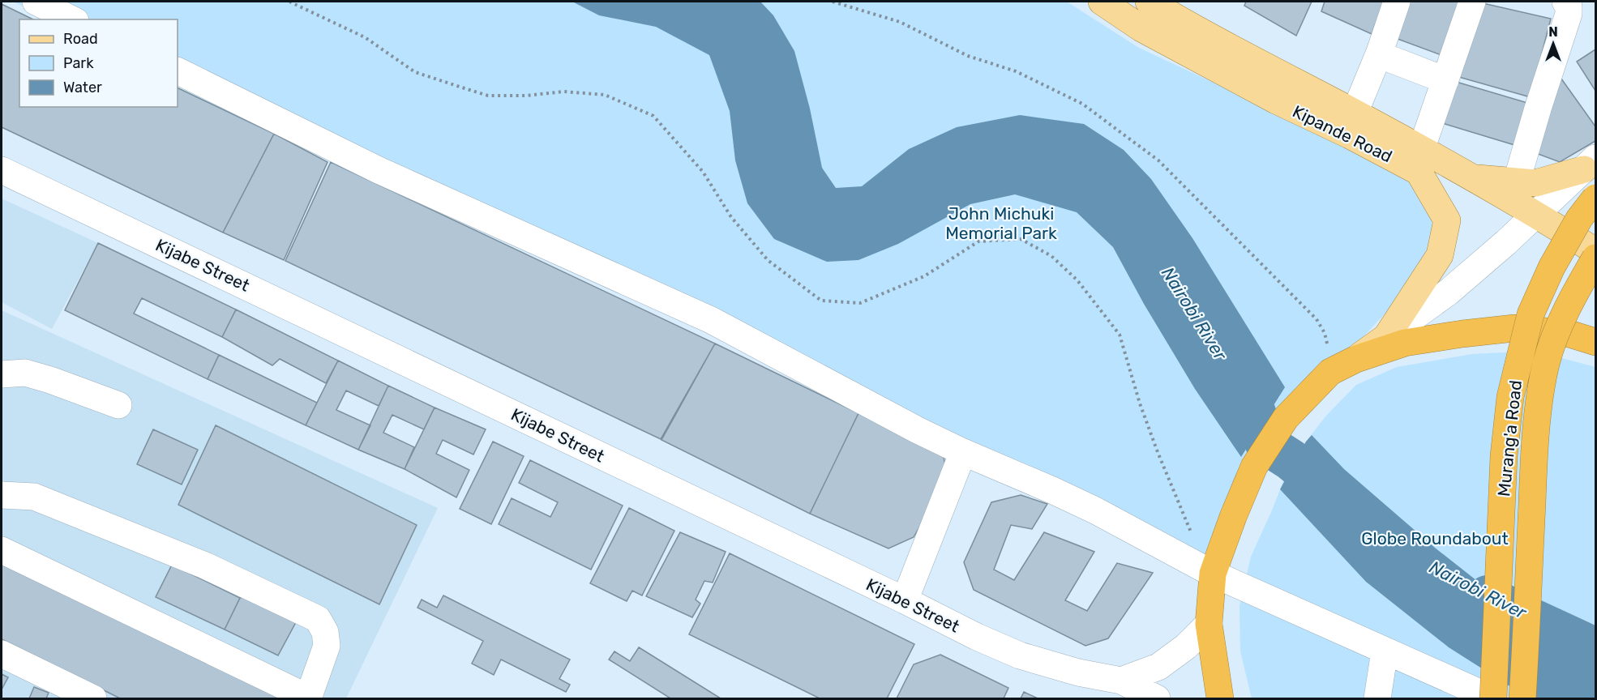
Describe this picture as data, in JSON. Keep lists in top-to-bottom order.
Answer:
{
  "streets": {
    "highway": ["Murang'a Road"],
    "main road": ["Kipande Road"],
    "street": ["Kijabe Street"]
  },
  "water": ["Nairobi River"],
  "parks": ["John Michuki Memorial Park", "Globe Roundabout"],
  "legend": ["Road", "Park", "Water"],
  "north": "top"
}
